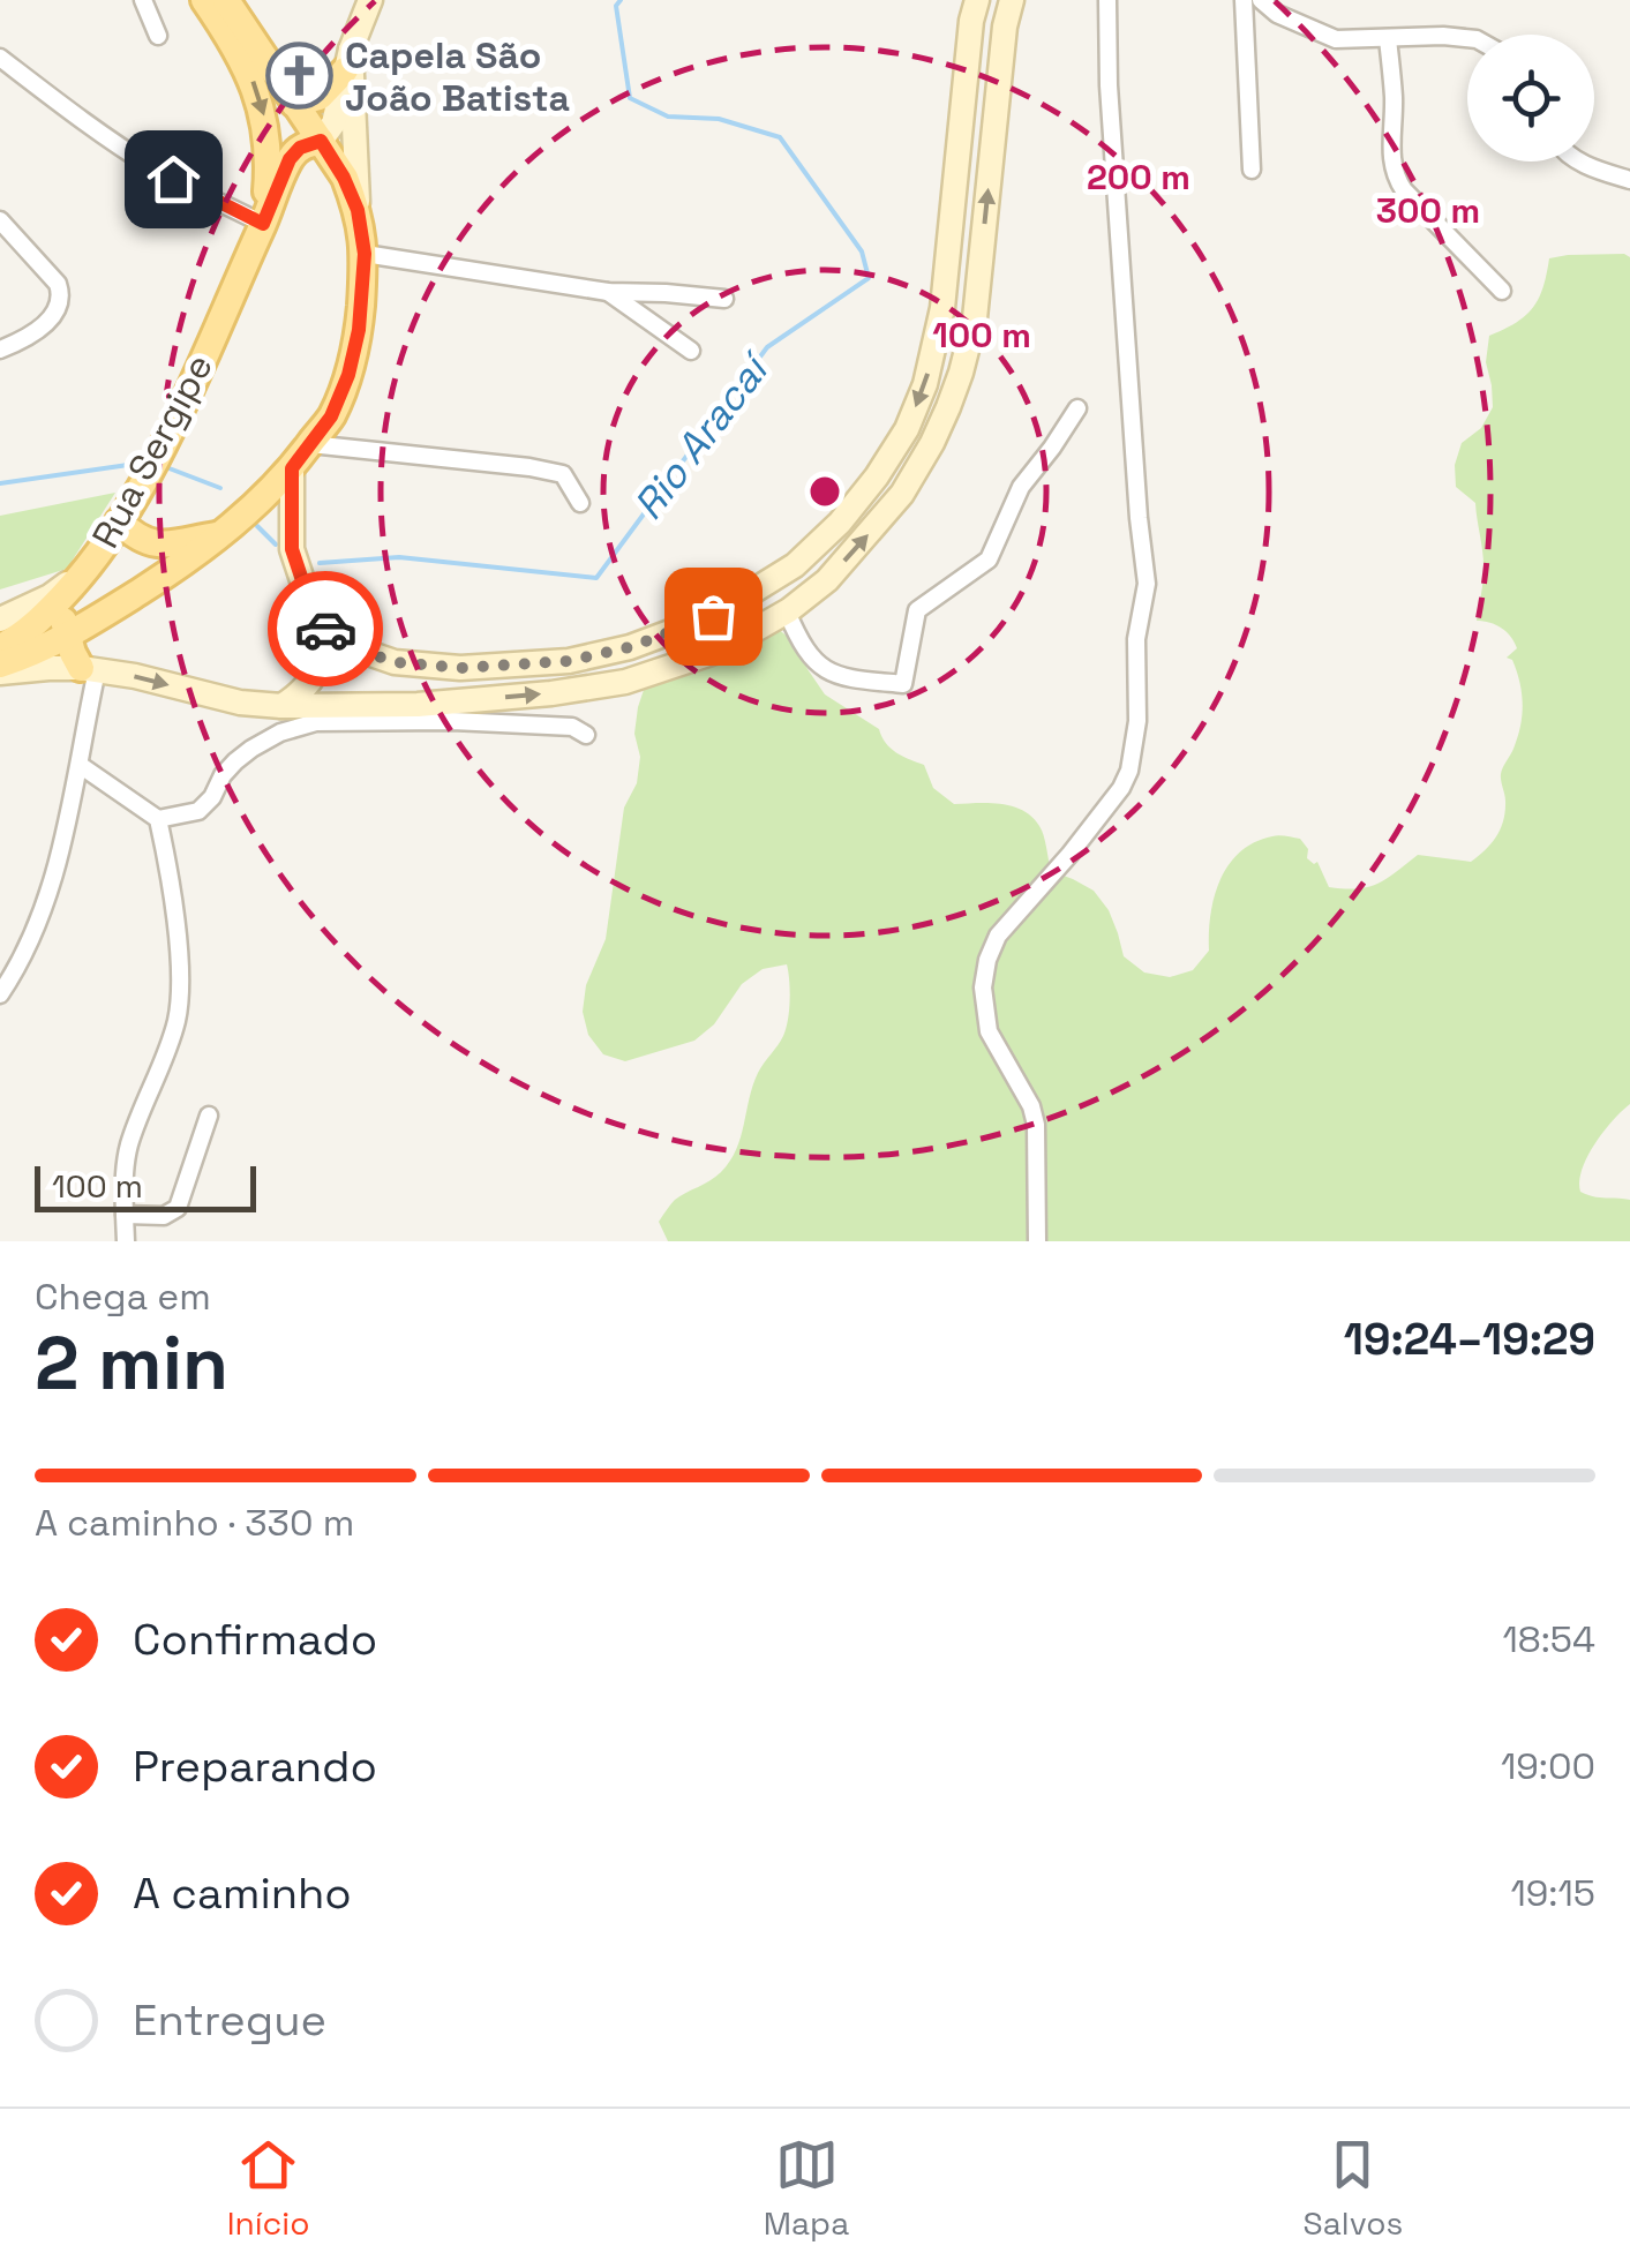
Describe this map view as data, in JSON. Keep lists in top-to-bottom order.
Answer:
{
  "streets": {
    "main road": ["Rua Sergipe"]
  },
  "water": ["Rio Aracaí"],
  "places": {
    "church": ["Capela São João Batista"]
  },
  "scale_bar": "100 m",
  "page": {
    "scale": "100 m",
    "heading": ["2 min", "Chega em", "19:24–19:29"],
    "bar": "A caminho · 330 m",
    "list": [
      ["Confirmado", "18:54"],
      ["Preparando", "19:00"],
      ["A caminho", "19:15"],
      "Entregue"
    ],
    "tabs": ["Início", "Mapa", "Salvos"]
  },
  "rings": ["200 m", "300 m", "100 m"]
}
